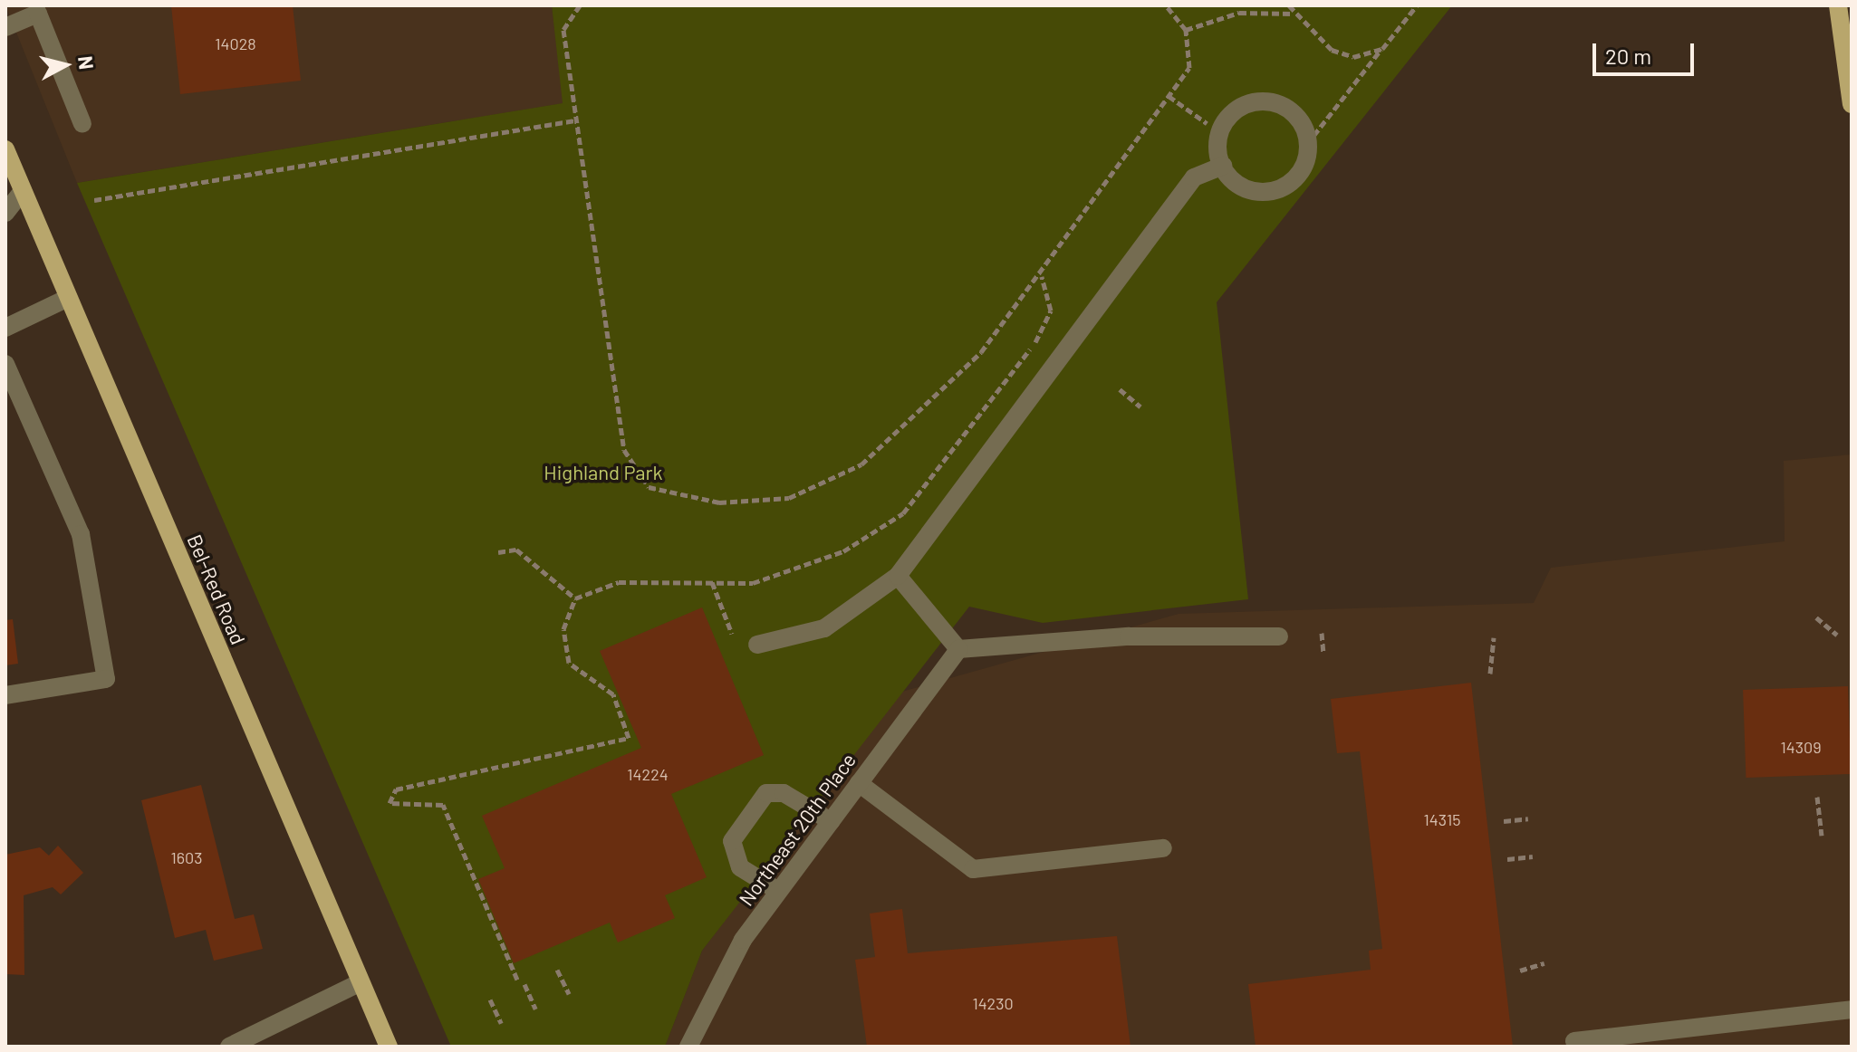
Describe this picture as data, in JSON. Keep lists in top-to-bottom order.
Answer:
{
  "streets": {
    "main road": ["Bel-Red Road"],
    "street": ["Northeast 20th Place"]
  },
  "parks": ["Highland Park"],
  "house_numbers": [
    "14028",
    "14309",
    "14224",
    "14315",
    "1603",
    "14230"
  ],
  "scale_bar": "20 m",
  "north": "right"
}
